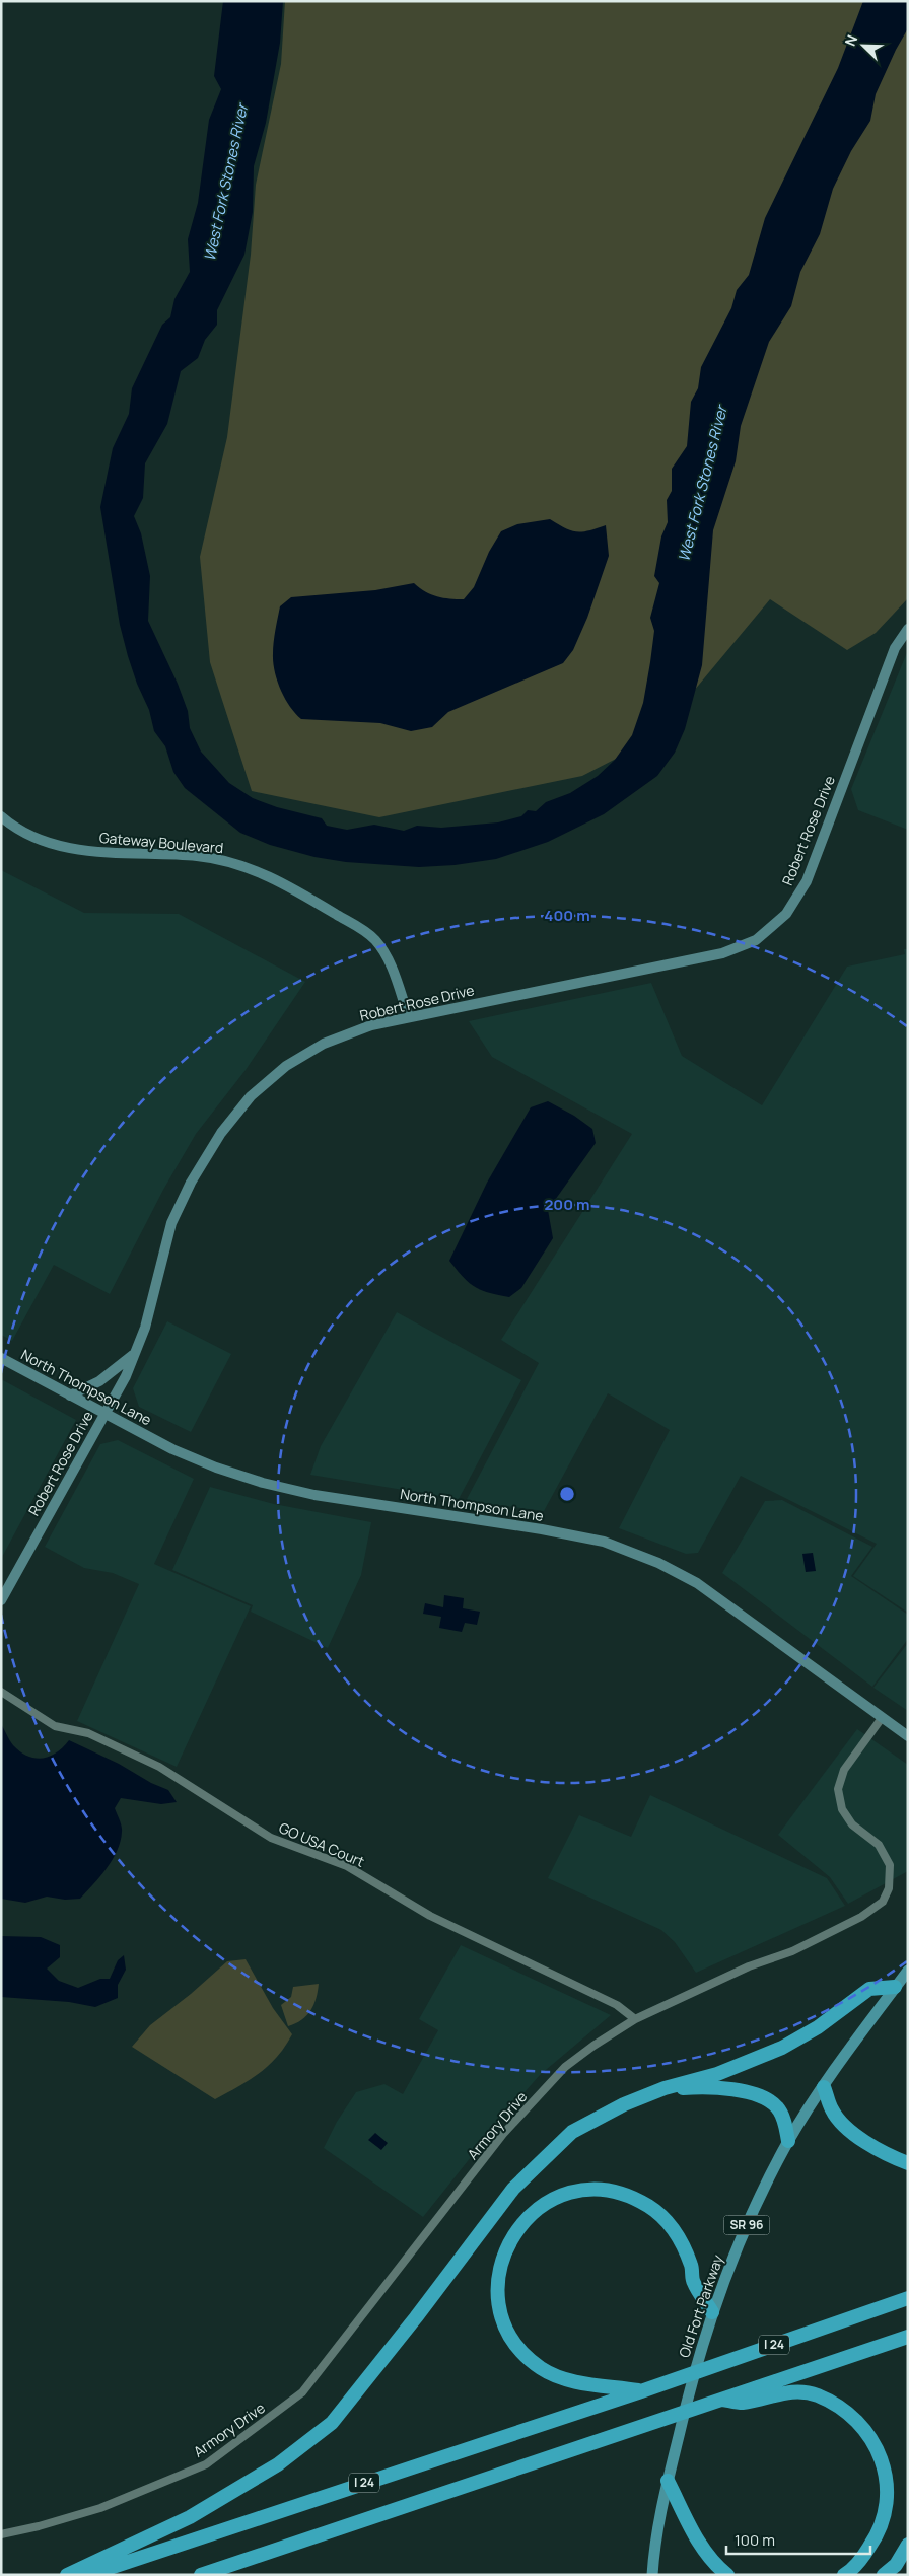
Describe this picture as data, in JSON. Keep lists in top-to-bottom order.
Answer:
{
  "streets": {
    "highway": ["I 24"],
    "main road": ["SR 96", "Old Fort Parkway"],
    "street": [
      "Robert Rose Drive",
      "Gateway Boulevard",
      "North Thompson Lane",
      "GO USA Court",
      "Armory Drive"
    ]
  },
  "crossings": [
    ["Robert Rose Drive", "Gateway Boulevard"],
    ["Robert Rose Drive", "North Thompson Lane"],
    ["North Thompson Lane", "Armory Drive"],
    ["GO USA Court", "Armory Drive"]
  ],
  "water": ["West Fork Stones River"],
  "scale_bar": "100 m",
  "north": "top left",
  "rings": ["400 m", "200 m"]
}
